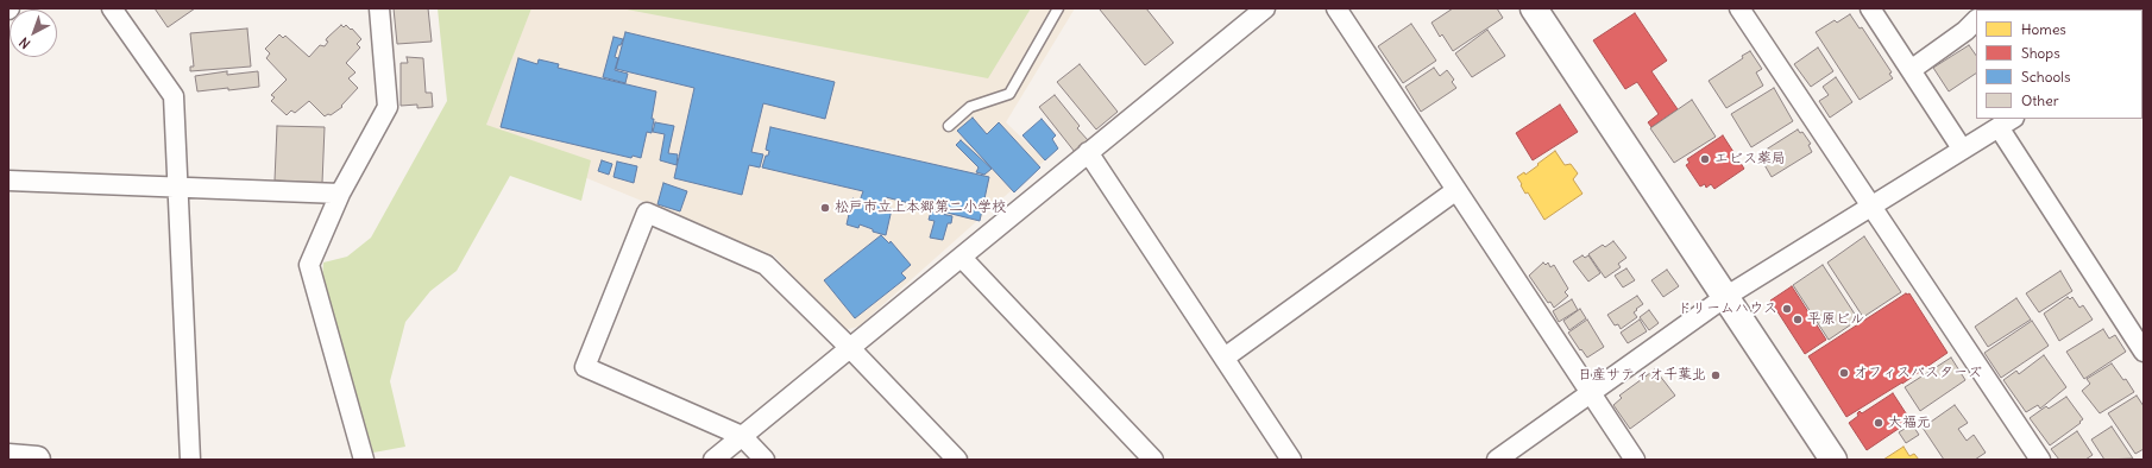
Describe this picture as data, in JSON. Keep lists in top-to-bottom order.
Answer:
{
  "places": [
    "エビス薬局",
    "松戸市立上本郷第二小学校",
    "ドリームハウス",
    "平原ビル",
    "オフィスバスターズ",
    "日産サティオ千葉北",
    "大福元"
  ],
  "legend": [
    "Homes",
    "Shops",
    "Schools",
    "Other"
  ],
  "north": "bottom left"
}
